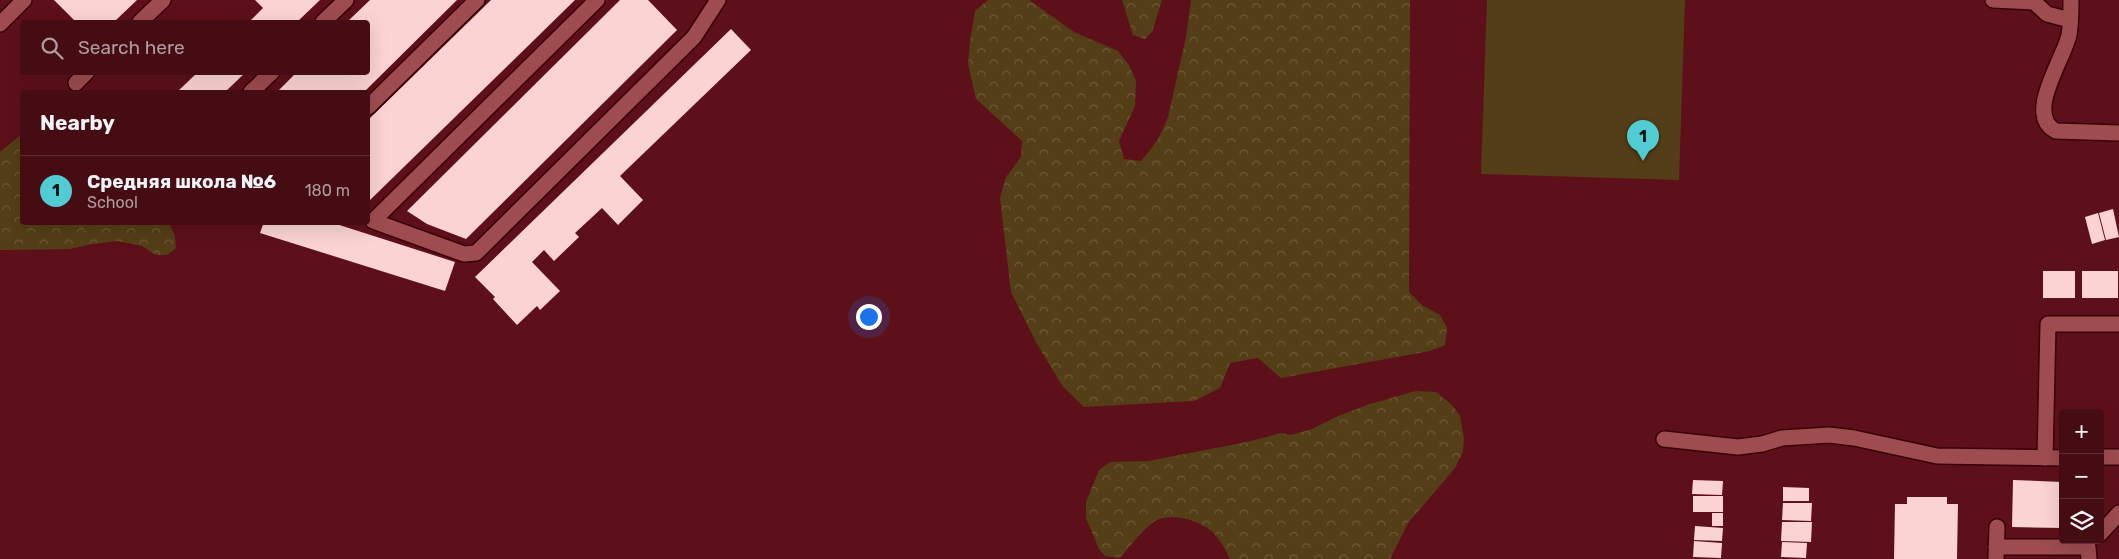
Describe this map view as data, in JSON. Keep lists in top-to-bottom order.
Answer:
{
  "page": {
    "search": "Search here",
    "heading": "Nearby",
    "pins": "1",
    "list": [
      {
        "mark": "1",
        "name": "Средняя школа №6",
        "note": "School",
        "value": "180 m"
      }
    ],
    "map_buttons": ["+", "−"]
  }
}
